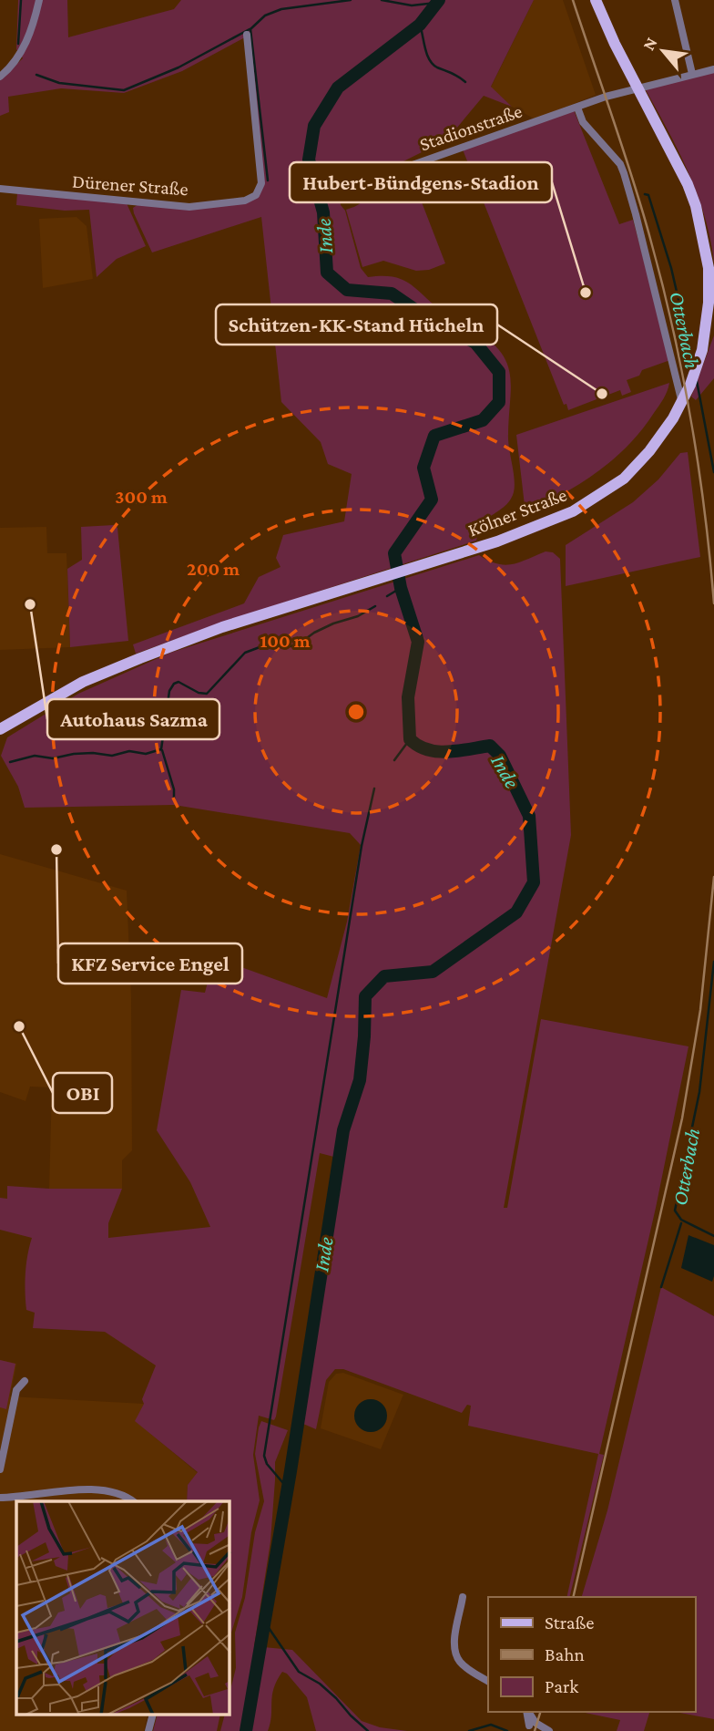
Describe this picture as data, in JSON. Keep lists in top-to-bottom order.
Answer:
{
  "streets": {
    "main road": ["Kölner Straße"],
    "street": ["Stadionstraße", "Dürener Straße"]
  },
  "water": ["Inde", "Otterbach"],
  "places": [
    "Hubert-Bündgens-Stadion",
    "Schützen-KK-Stand Hücheln",
    "Autohaus Sazma",
    "KFZ Service Engel",
    "OBI"
  ],
  "legend": ["Straße", "Bahn", "Park"],
  "north": "top left",
  "rings": ["300 m", "200 m", "100 m"]
}
